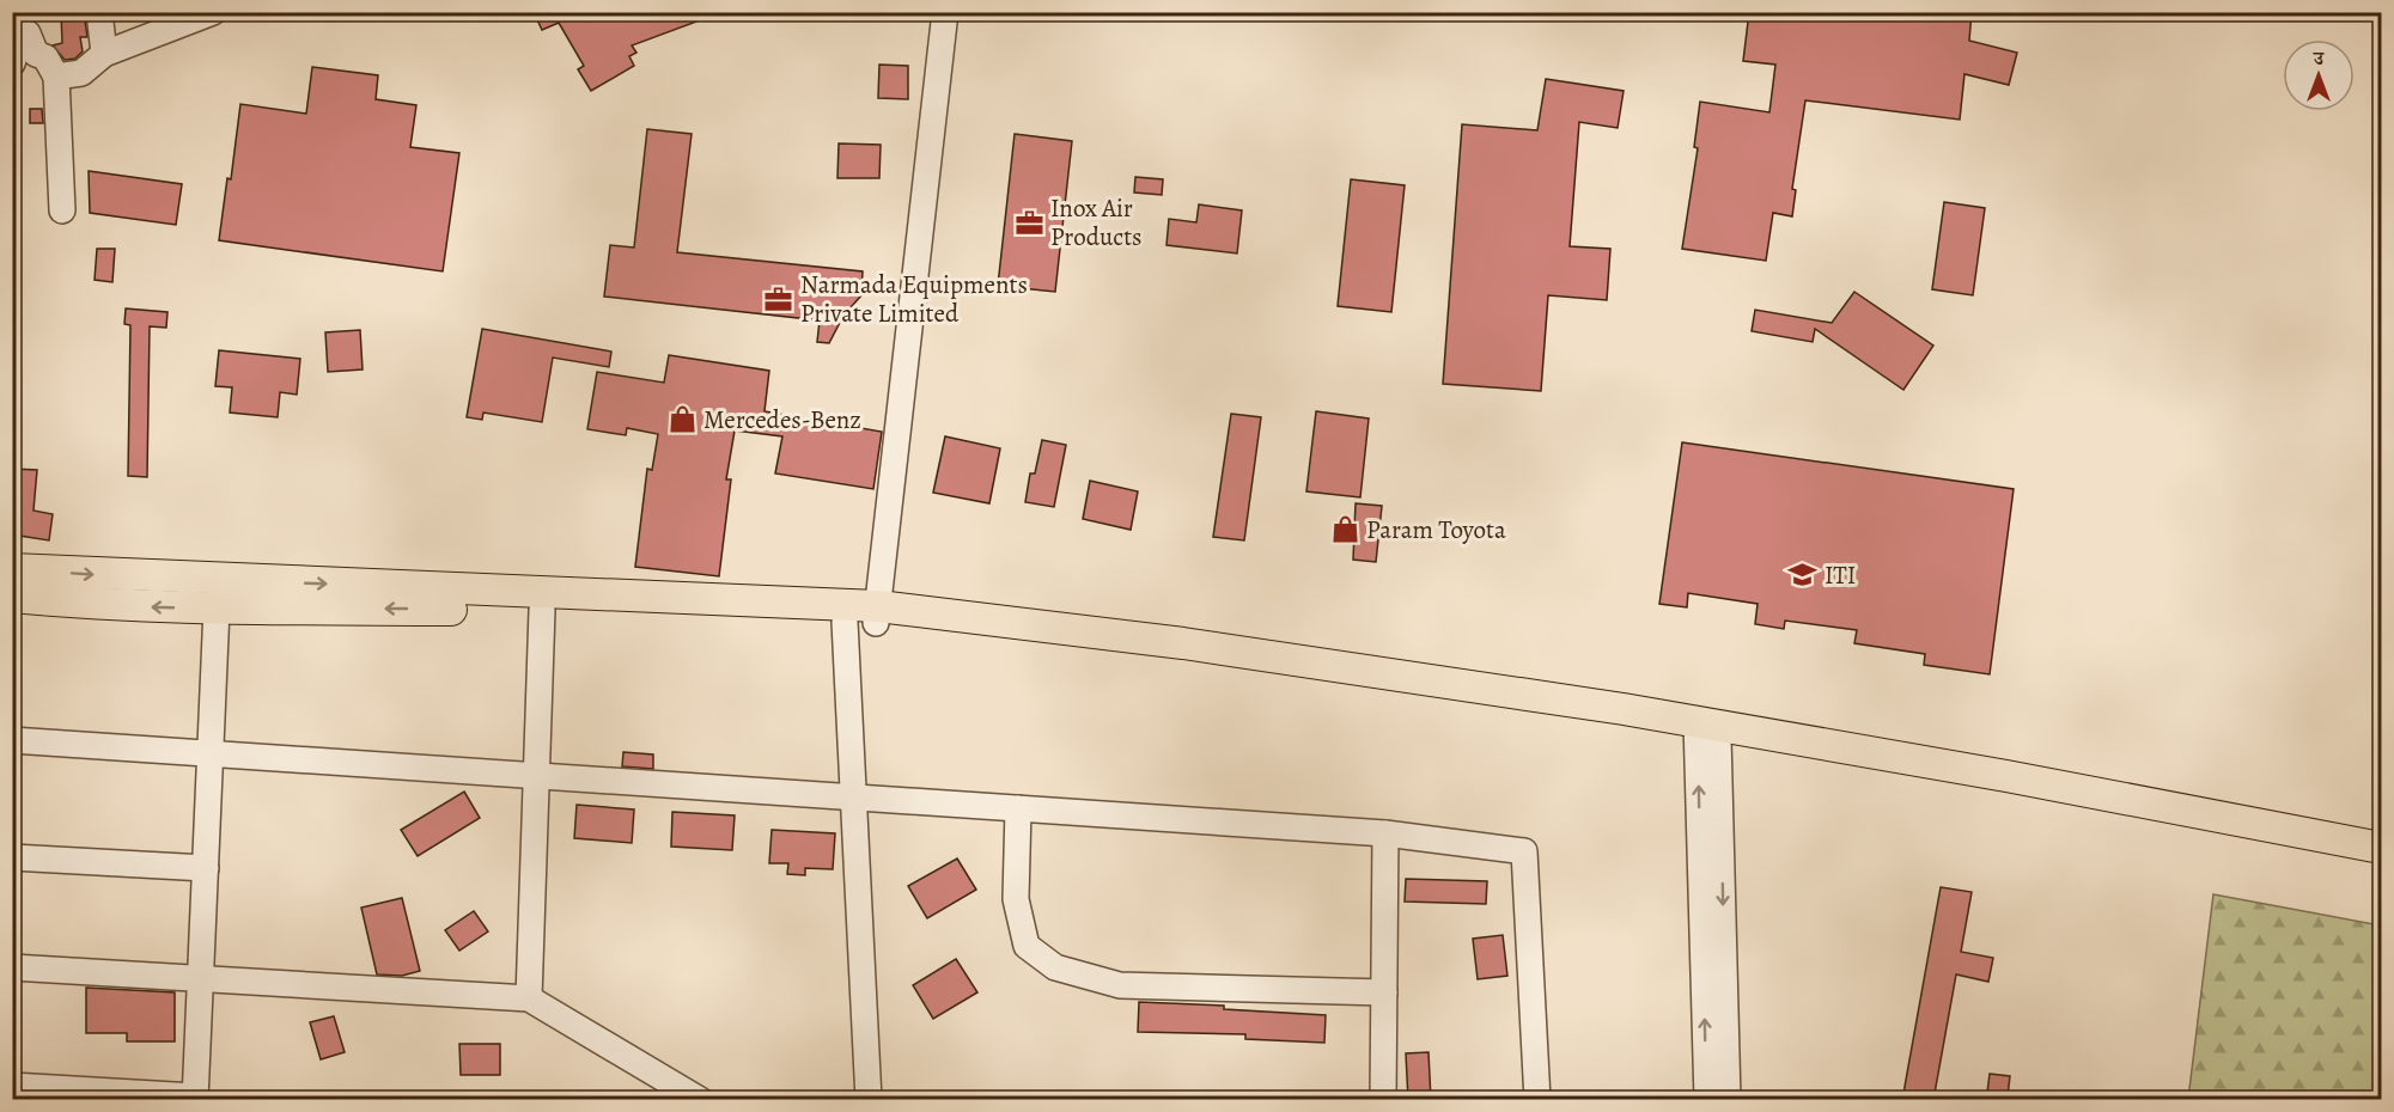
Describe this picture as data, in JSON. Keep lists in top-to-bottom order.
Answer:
{
  "places": {
    "office": ["Inox Air Products", "Narmada Equipments Private Limited"],
    "shop": ["Mercedes-Benz", "Param Toyota"],
    "school or university": ["ITI"]
  },
  "north": "top"
}
